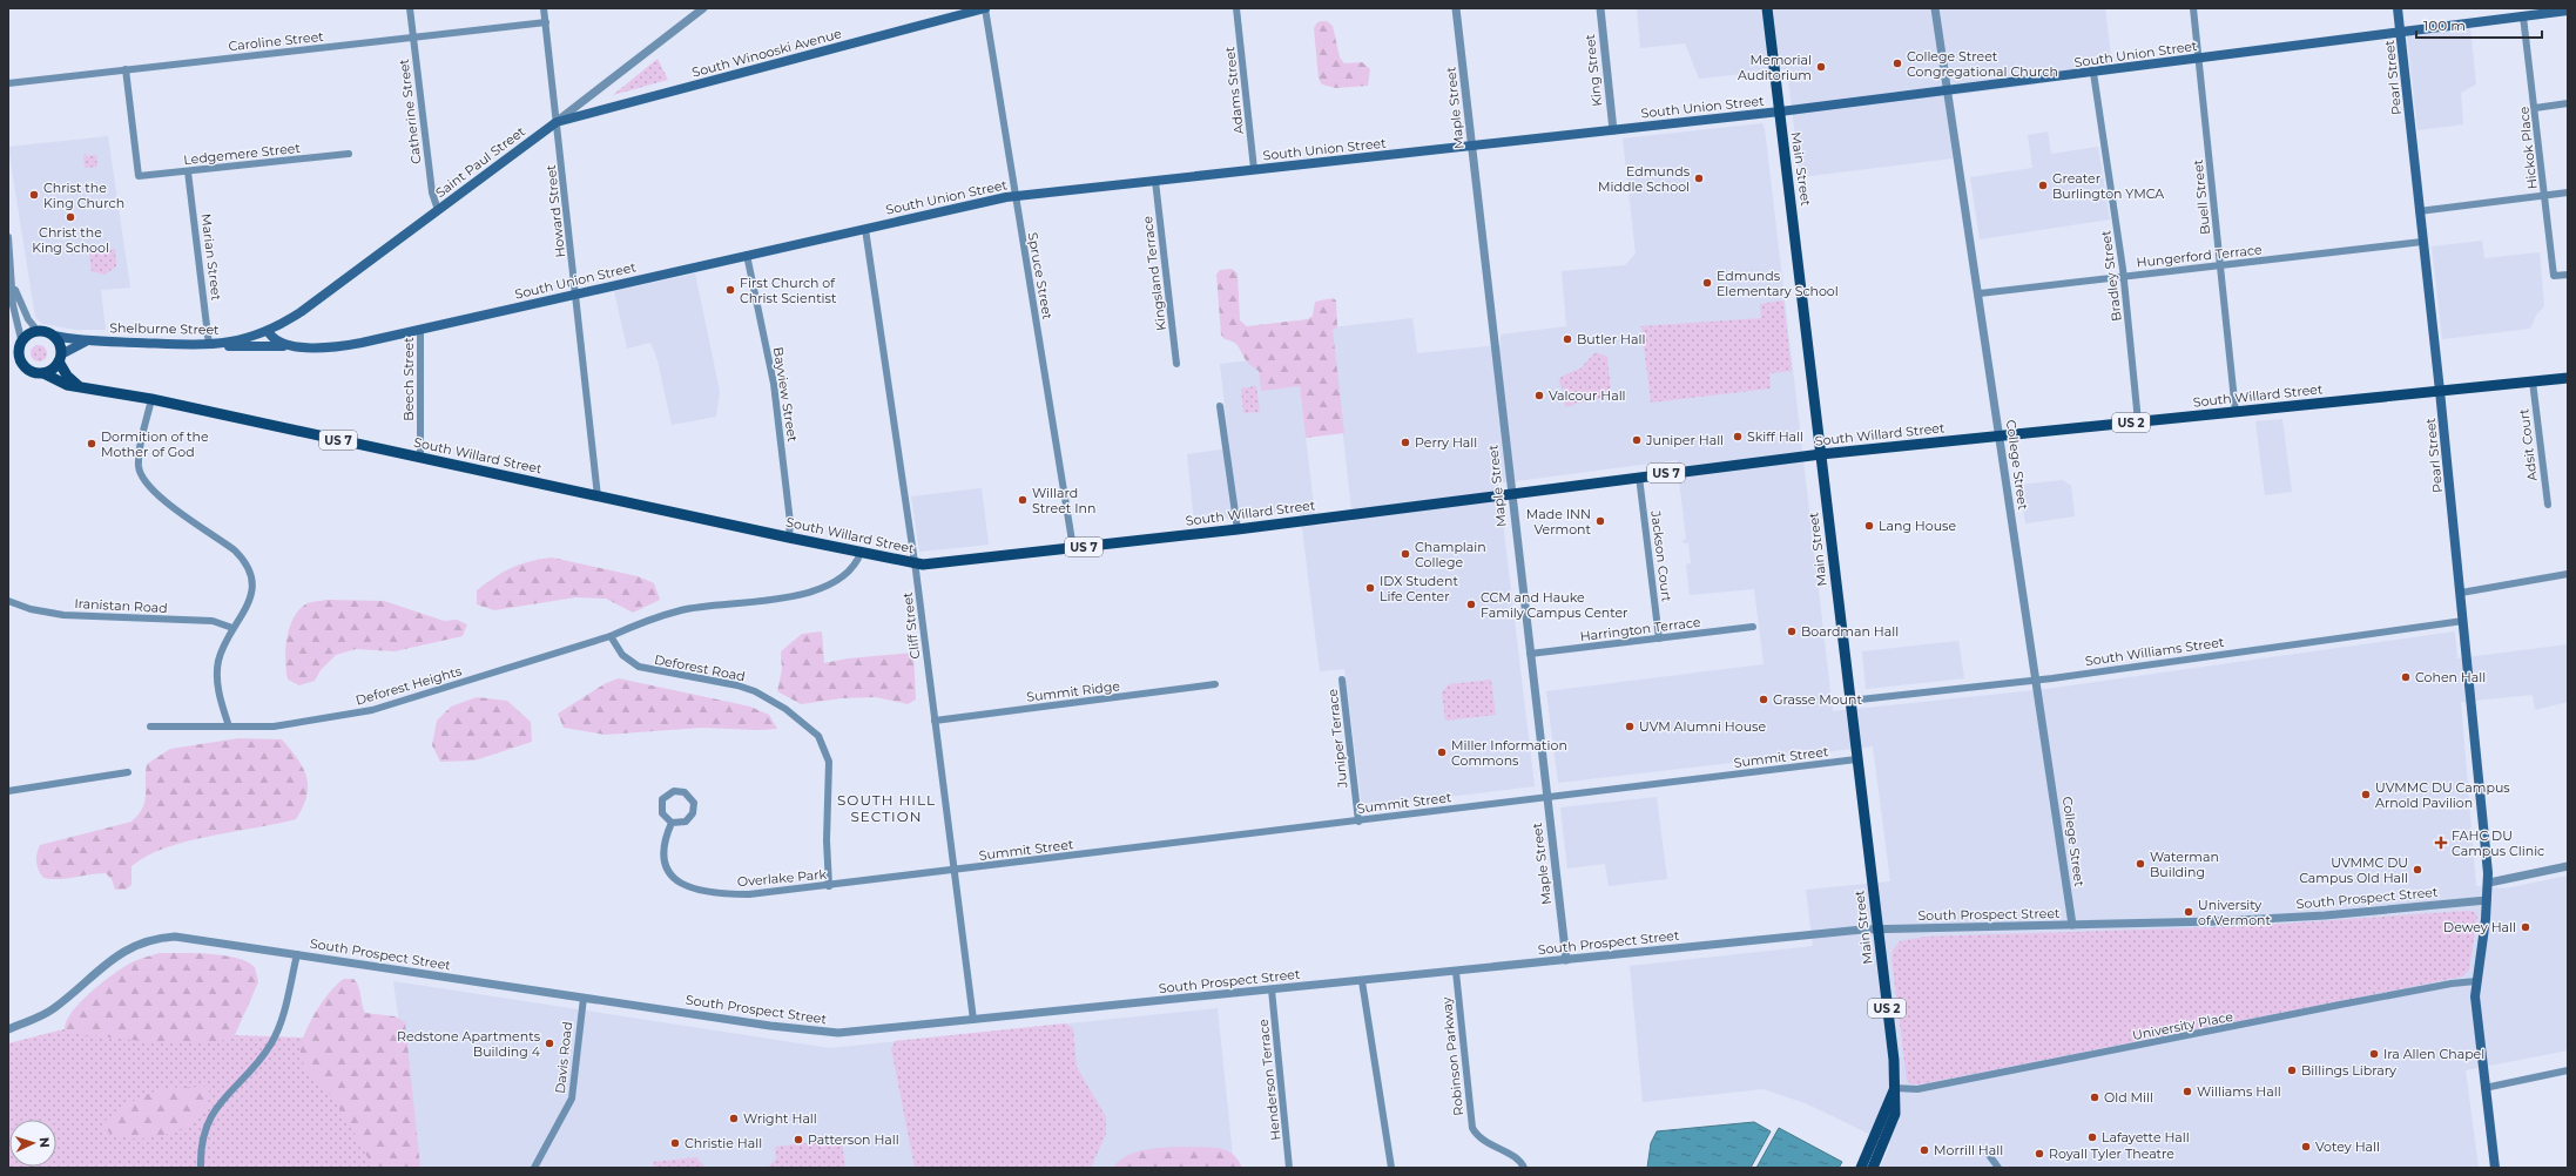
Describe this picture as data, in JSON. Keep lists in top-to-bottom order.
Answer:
{
  "streets": {
    "main road": [
      "South Winooski Avenue",
      "South Union Street",
      "Pearl Street",
      "Saint Paul Street",
      "Main Street",
      "Shelburne Street",
      "South Willard Street",
      "US 2",
      "US 7"
    ],
    "street": [
      "Caroline Street",
      "King Street",
      "Adams Street",
      "Maple Street",
      "Catherine Street",
      "Hickok Place",
      "Ledgemere Street",
      "Buell Street",
      "Howard Street",
      "Hungerford Terrace",
      "Marian Street",
      "Kingsland Terrace",
      "Spruce Street",
      "Bradley Street",
      "Beech Street",
      "Bayview Street",
      "Adsit Court",
      "College Street",
      "Jackson Court",
      "Iranistan Road",
      "Cliff Street",
      "Harrington Terrace",
      "South Williams Street",
      "Deforest Road",
      "Deforest Heights",
      "Summit Ridge",
      "Juniper Terrace",
      "Summit Street",
      "Overlake Park",
      "South Prospect Street",
      "University Place",
      "Robinson Parkway",
      "Davis Road",
      "Henderson Terrace"
    ]
  },
  "crossings": [
    ["Caroline Street", "Catherine Street"],
    ["Caroline Street", "Ledgemere Street"],
    ["Caroline Street", "Howard Street"],
    ["South Winooski Avenue", "Saint Paul Street"],
    ["South Winooski Avenue", "Howard Street"],
    ["South Winooski Avenue", "Spruce Street"],
    ["South Union Street", "King Street"],
    ["South Union Street", "Pearl Street"],
    ["South Union Street", "Adams Street"],
    ["South Union Street", "Maple Street"],
    ["South Union Street", "Hickok Place"],
    ["South Union Street", "Main Street"],
    ["South Union Street", "Buell Street"],
    ["South Union Street", "Howard Street"],
    ["South Union Street", "Marian Street"],
    ["South Union Street", "Kingsland Terrace"],
    ["South Union Street", "Spruce Street"],
    ["South Union Street", "Bradley Street"],
    ["South Union Street", "Shelburne Street"],
    ["South Union Street", "Beech Street"],
    ["South Union Street", "Bayview Street"],
    ["South Union Street", "College Street"],
    ["South Union Street", "Cliff Street"],
    ["Pearl Street", "Hungerford Terrace"],
    ["Pearl Street", "South Willard Street"],
    ["Pearl Street", "US 2"],
    ["Pearl Street", "South Williams Street"],
    ["Pearl Street", "South Prospect Street"],
    ["Pearl Street", "University Place"],
    ["Maple Street", "South Willard Street"],
    ["Maple Street", "Harrington Terrace"],
    ["Maple Street", "Summit Street"],
    ["Maple Street", "South Prospect Street"],
    ["Catherine Street", "Saint Paul Street"],
    ["Ledgemere Street", "Marian Street"],
    ["Saint Paul Street", "Howard Street"],
    ["Saint Paul Street", "Shelburne Street"],
    ["Main Street", "South Willard Street"],
    ["Main Street", "South Williams Street"],
    ["Main Street", "Summit Street"],
    ["Main Street", "South Prospect Street"],
    ["Main Street", "University Place"],
    ["Buell Street", "Hungerford Terrace"],
    ["Buell Street", "South Willard Street"],
    ["Howard Street", "South Willard Street"],
    ["Hungerford Terrace", "Bradley Street"],
    ["Hungerford Terrace", "College Street"],
    ["Marian Street", "Shelburne Street"],
    ["Spruce Street", "South Willard Street"],
    ["Bradley Street", "South Willard Street"],
    ["Shelburne Street", "South Willard Street"],
    ["Beech Street", "South Willard Street"],
    ["Bayview Street", "South Willard Street"],
    ["South Willard Street", "US 2"],
    ["South Willard Street", "College Street"],
    ["South Willard Street", "Jackson Court"],
    ["South Willard Street", "Cliff Street"],
    ["US 2", "Adsit Court"],
    ["College Street", "South Williams Street"],
    ["College Street", "South Prospect Street"],
    ["Jackson Court", "Harrington Terrace"],
    ["Cliff Street", "Summit Ridge"],
    ["Cliff Street", "Summit Street"],
    ["Cliff Street", "Overlake Park"],
    ["Cliff Street", "South Prospect Street"],
    ["Deforest Road", "Deforest Heights"],
    ["Deforest Road", "Overlake Park"],
    ["Juniper Terrace", "Summit Street"],
    ["Summit Street", "Overlake Park"],
    ["South Prospect Street", "Robinson Parkway"],
    ["South Prospect Street", "Davis Road"],
    ["South Prospect Street", "Henderson Terrace"]
  ],
  "districts": ["SOUTH HILL SECTION"],
  "places": {
    "other": [
      "College Street Congregational Church",
      "Memorial Auditorium",
      "Edmunds Middle School",
      "Greater Burlington YMCA",
      "Christ the King Church",
      "Christ the King School",
      "Edmunds Elementary School",
      "First Church of Christ Scientist",
      "Butler Hall",
      "Valcour Hall",
      "Skiff Hall",
      "Juniper Hall",
      "Perry Hall",
      "Dormition of the Mother of God",
      "Willard Street Inn",
      "Made INN Vermont",
      "Lang House",
      "Champlain College",
      "IDX Student Life Center",
      "CCM and Hauke Family Campus Center",
      "Boardman Hall",
      "Cohen Hall",
      "Grasse Mount",
      "UVM Alumni House",
      "Miller Information Commons",
      "UVMMC DU Campus Arnold Pavilion",
      "Waterman Building",
      "UVMMC DU Campus Old Hall",
      "University of Vermont",
      "Dewey Hall",
      "Redstone Apartments Building 4",
      "Ira Allen Chapel",
      "Billings Library",
      "Williams Hall",
      "Old Mill",
      "Wright Hall",
      "Lafayette Hall",
      "Patterson Hall",
      "Christie Hall",
      "Votey Hall",
      "Morrill Hall",
      "Royall Tyler Theatre"
    ],
    "health": ["FAHC DU Campus Clinic"]
  },
  "scale_bar": "100 m",
  "north": "right"
}
